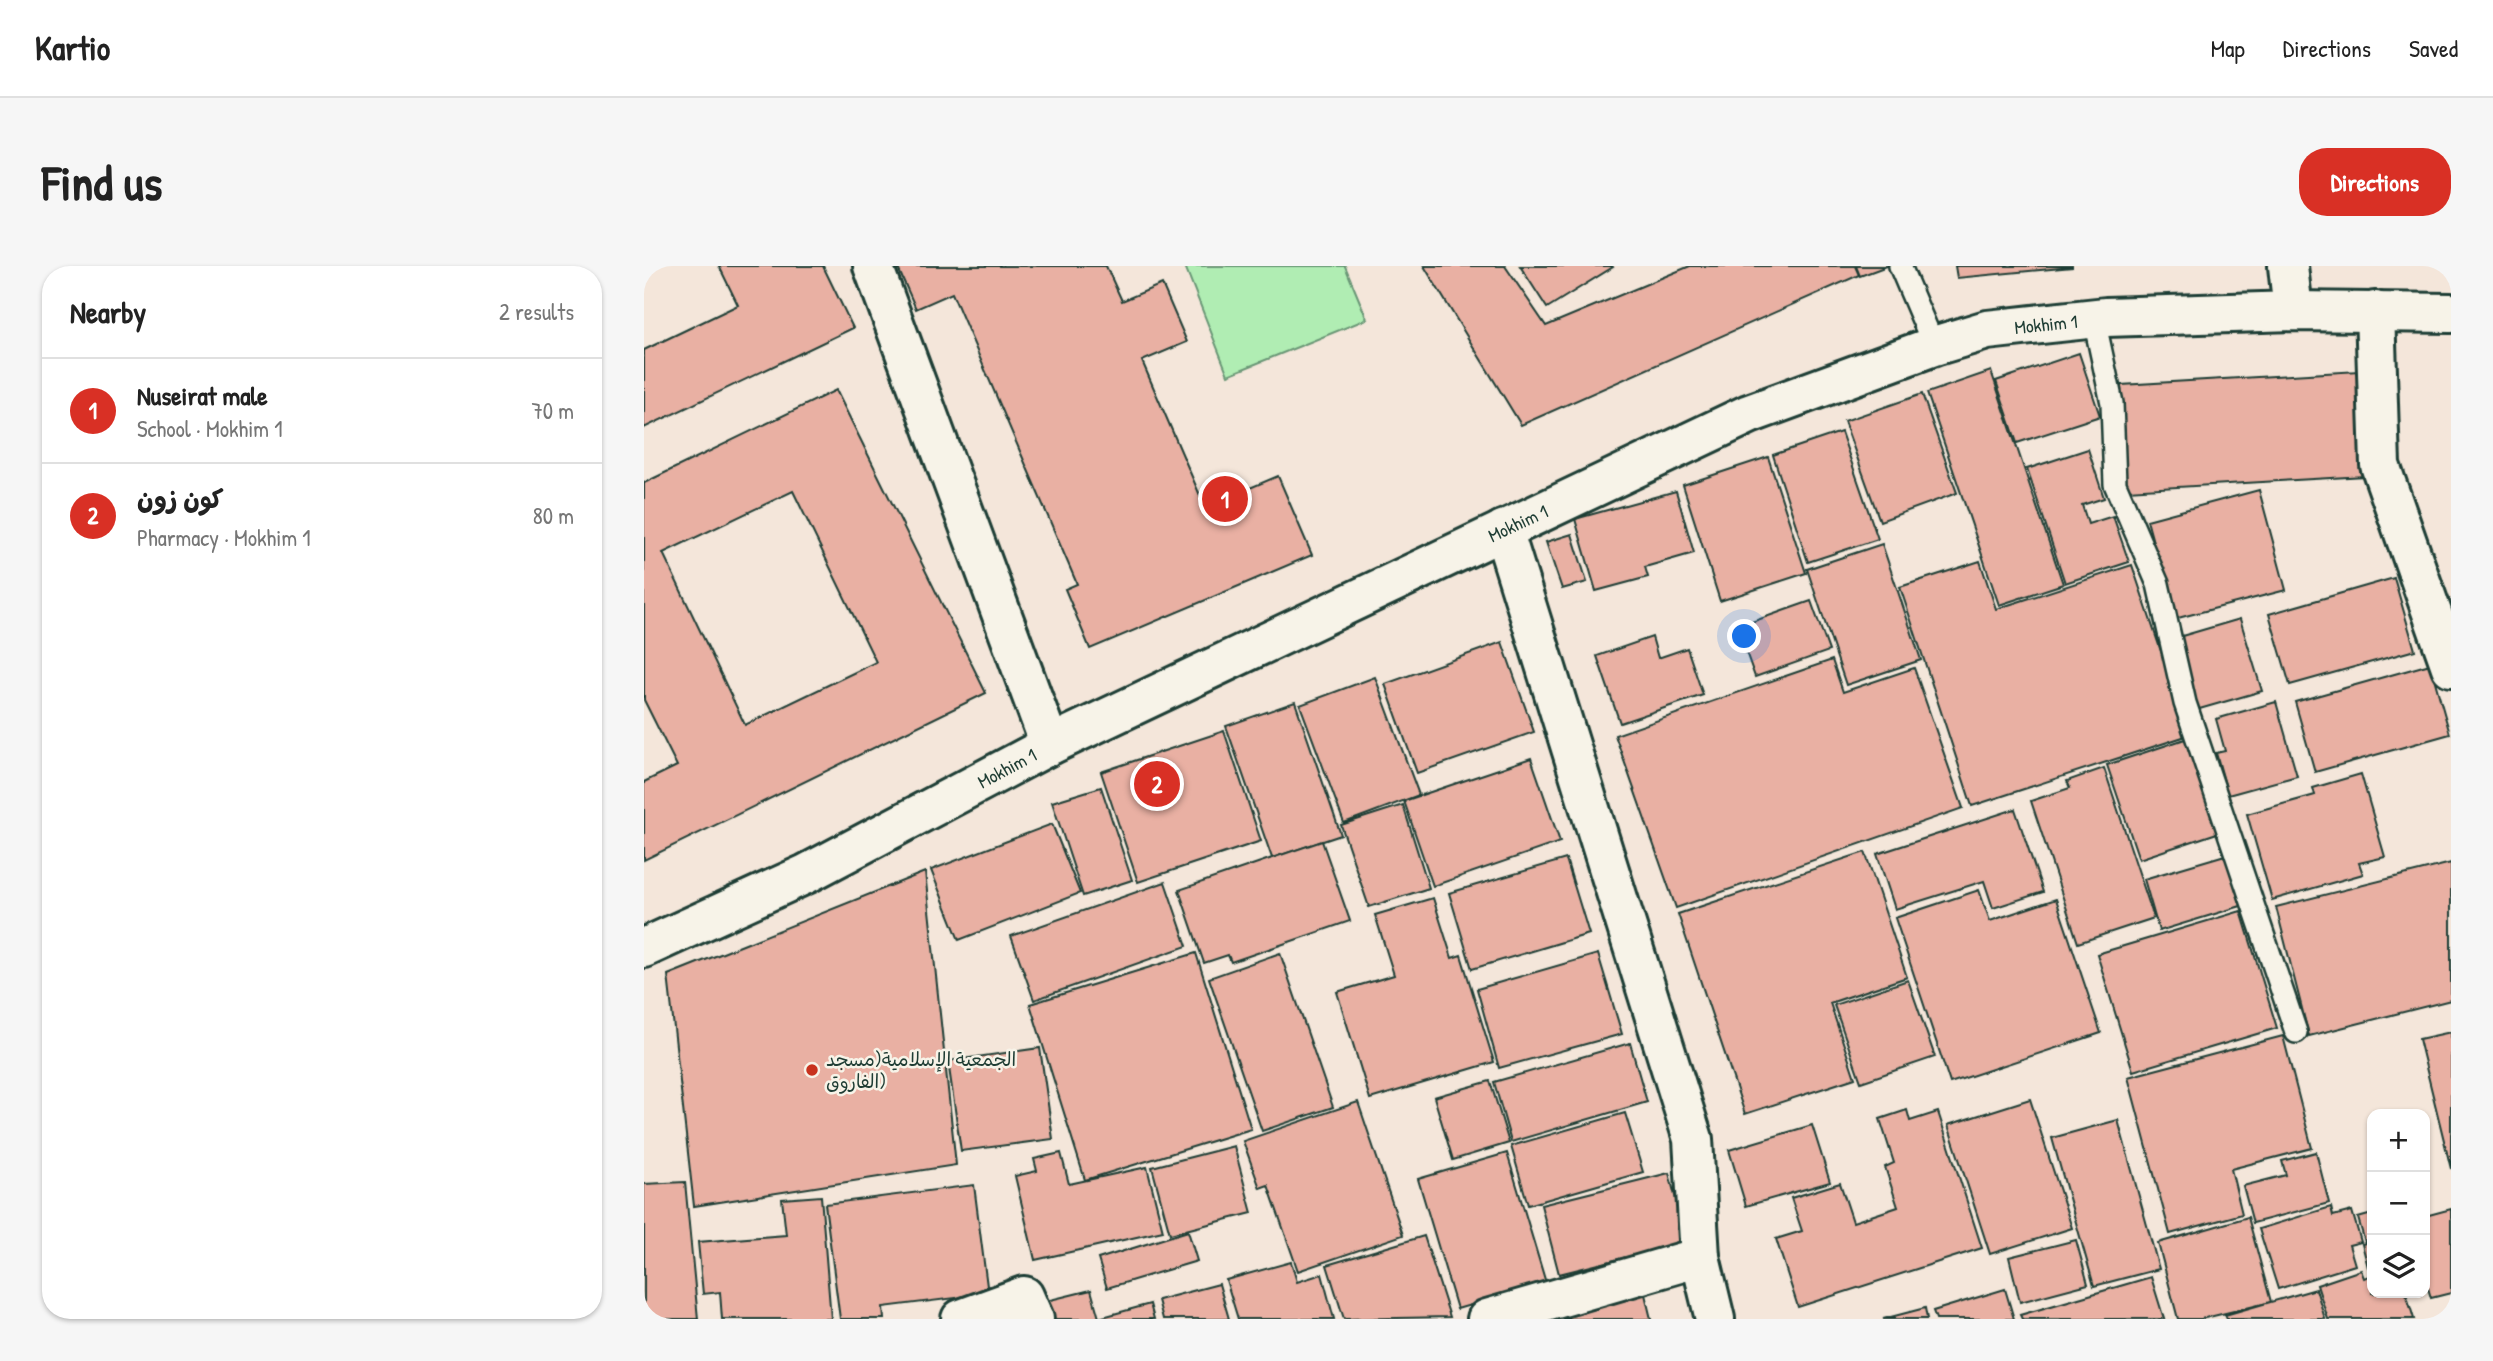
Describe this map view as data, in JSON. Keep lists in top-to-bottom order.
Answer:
{
  "streets": {
    "street": ["Mokhim 1"]
  },
  "places": ["الجمعية الإسلامية(مسجد الفاروق)"],
  "page": {
    "header": "Kartio",
    "nav": ["Map", "Directions", "Saved"],
    "buttons": "Directions",
    "title": "Find us",
    "heading": ["Nearby", "2 results"],
    "list": [
      {
        "mark": "1",
        "name": "Nuseirat male",
        "note": "School · Mokhim 1",
        "value": "70 m"
      },
      {
        "mark": "2",
        "name": "كون زون",
        "note": "Pharmacy · Mokhim 1",
        "value": "80 m"
      }
    ],
    "pins": ["1", "2"],
    "map_buttons": ["+", "−"]
  }
}
